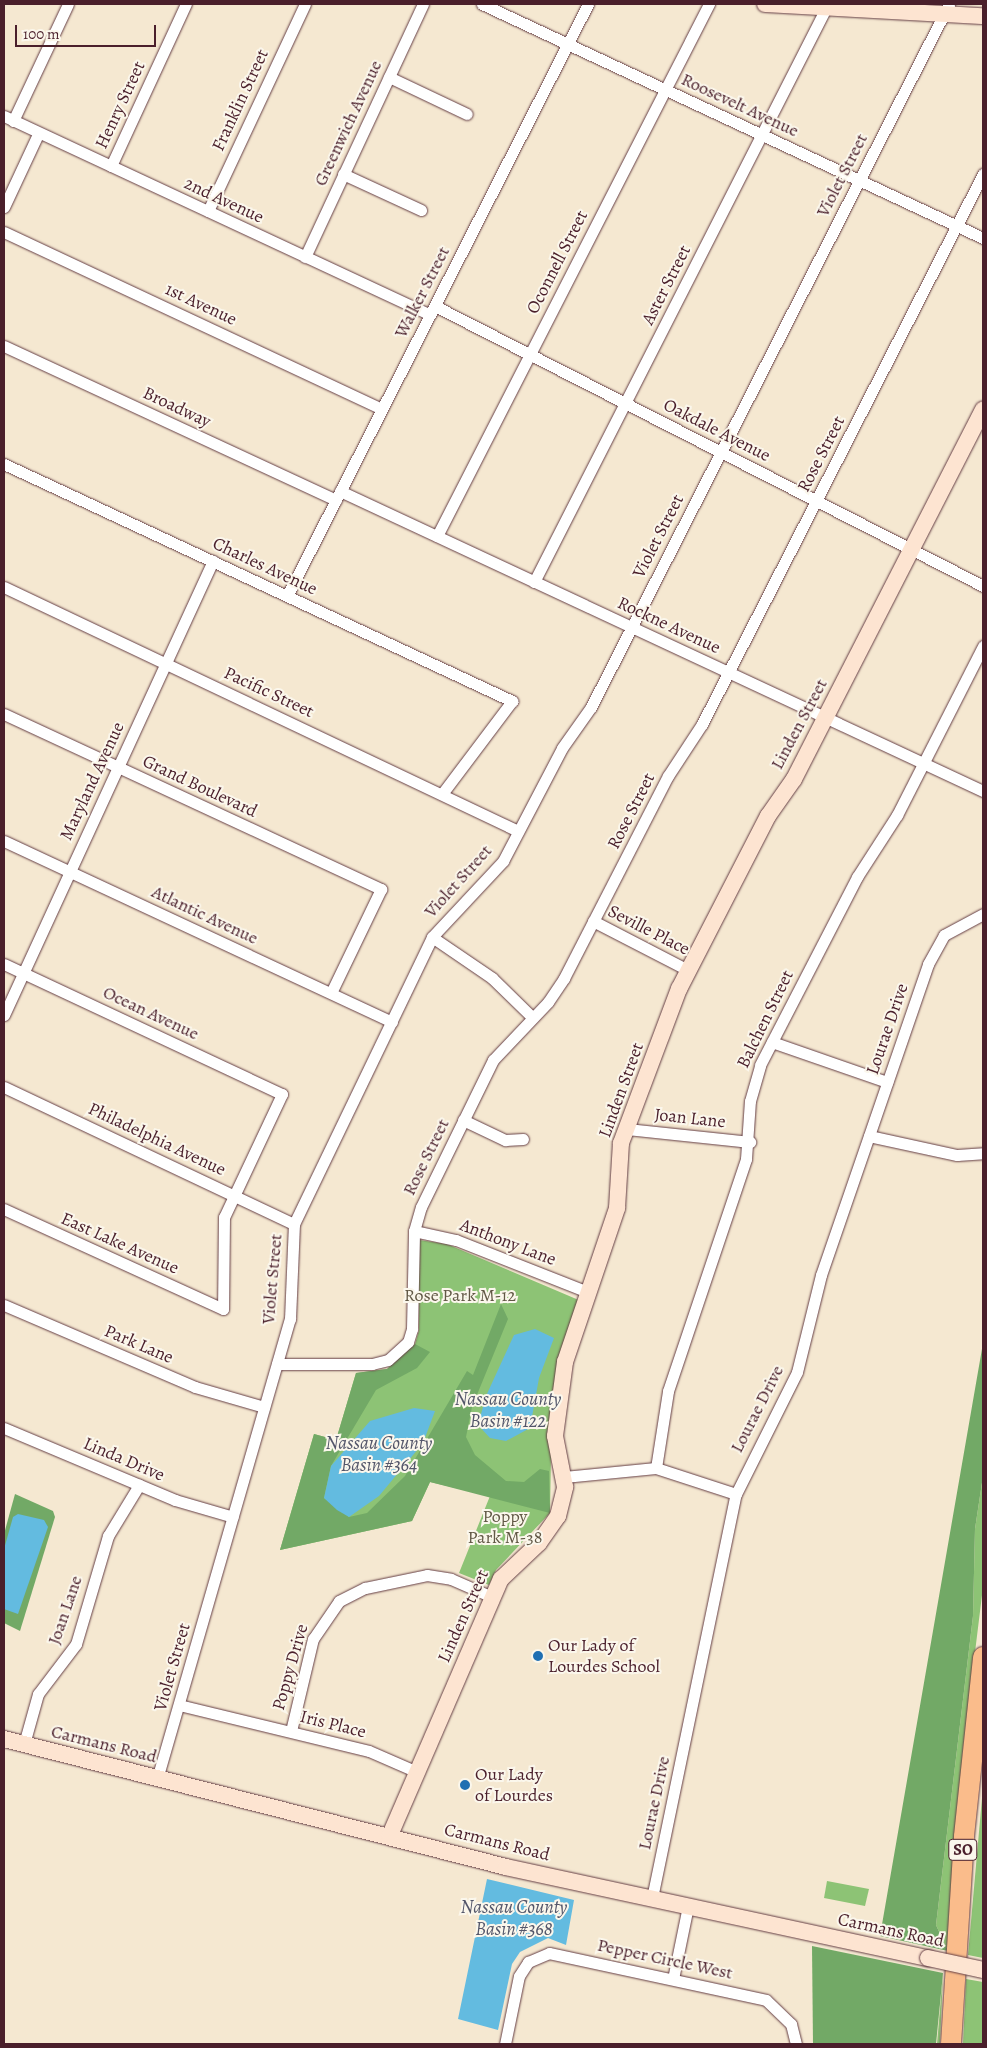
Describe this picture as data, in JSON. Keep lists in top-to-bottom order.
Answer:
{
  "streets": {
    "highway": ["SO"],
    "street": [
      "Franklin Street",
      "Henry Street",
      "Roosevelt Avenue",
      "Greenwich Avenue",
      "Violet Street",
      "2nd Avenue",
      "Oconnell Street",
      "Aster Street",
      "Walker Street",
      "1st Avenue",
      "Broadway",
      "Oakdale Avenue",
      "Rose Street",
      "Charles Avenue",
      "Rockne Avenue",
      "Pacific Street",
      "Linden Street",
      "Maryland Avenue",
      "Grand Boulevard",
      "Atlantic Avenue",
      "Seville Place",
      "Ocean Avenue",
      "Balchen Street",
      "Lourae Drive",
      "Joan Lane",
      "Philadelphia Avenue",
      "Anthony Lane",
      "East Lake Avenue",
      "Park Lane",
      "Linda Drive",
      "Poppy Drive",
      "Iris Place",
      "Carmans Road",
      "Pepper Circle West"
    ]
  },
  "crossings": [
    ["Franklin Street", "2nd Avenue"],
    ["Henry Street", "2nd Avenue"],
    ["Roosevelt Avenue", "Violet Street"],
    ["Roosevelt Avenue", "Oconnell Street"],
    ["Roosevelt Avenue", "Aster Street"],
    ["Roosevelt Avenue", "Walker Street"],
    ["Roosevelt Avenue", "Rose Street"],
    ["Greenwich Avenue", "2nd Avenue"],
    ["Violet Street", "Oakdale Avenue"],
    ["Violet Street", "Rose Street"],
    ["Violet Street", "Rockne Avenue"],
    ["Violet Street", "Pacific Street"],
    ["Violet Street", "Atlantic Avenue"],
    ["Violet Street", "Philadelphia Avenue"],
    ["Violet Street", "Park Lane"],
    ["Violet Street", "Linda Drive"],
    ["Violet Street", "Iris Place"],
    ["Violet Street", "Carmans Road"],
    ["2nd Avenue", "Walker Street"],
    ["2nd Avenue", "Oakdale Avenue"],
    ["Oconnell Street", "Oakdale Avenue"],
    ["Oconnell Street", "Rockne Avenue"],
    ["Aster Street", "Oakdale Avenue"],
    ["Aster Street", "Rockne Avenue"],
    ["Walker Street", "1st Avenue"],
    ["Walker Street", "Broadway"],
    ["Walker Street", "Oakdale Avenue"],
    ["Walker Street", "Charles Avenue"],
    ["Walker Street", "Rockne Avenue"],
    ["Broadway", "Rockne Avenue"],
    ["Oakdale Avenue", "Rose Street"],
    ["Oakdale Avenue", "Linden Street"],
    ["Rose Street", "Rockne Avenue"],
    ["Rose Street", "Seville Place"],
    ["Rose Street", "Anthony Lane"],
    ["Charles Avenue", "Pacific Street"],
    ["Charles Avenue", "Maryland Avenue"],
    ["Rockne Avenue", "Linden Street"],
    ["Rockne Avenue", "Balchen Street"],
    ["Pacific Street", "Maryland Avenue"],
    ["Linden Street", "Seville Place"],
    ["Linden Street", "Joan Lane"],
    ["Linden Street", "Anthony Lane"],
    ["Linden Street", "Poppy Drive"],
    ["Linden Street", "Iris Place"],
    ["Linden Street", "Carmans Road"],
    ["Maryland Avenue", "Grand Boulevard"],
    ["Maryland Avenue", "Atlantic Avenue"],
    ["Maryland Avenue", "Ocean Avenue"],
    ["Grand Boulevard", "Atlantic Avenue"],
    ["Ocean Avenue", "Philadelphia Avenue"],
    ["Ocean Avenue", "East Lake Avenue"],
    ["Balchen Street", "Joan Lane"],
    ["Lourae Drive", "Carmans Road"],
    ["Joan Lane", "Linda Drive"],
    ["Joan Lane", "Carmans Road"],
    ["Philadelphia Avenue", "East Lake Avenue"],
    ["Poppy Drive", "Iris Place"]
  ],
  "water": ["Nassau County Basin #122", "Nassau County Basin #364", "Nassau County Basin #368"],
  "parks": ["Rose Park M-12", "Poppy Park M-38"],
  "places": ["Our Lady of Lourdes School", "Our Lady of Lourdes"],
  "scale_bar": "100 m"
}
